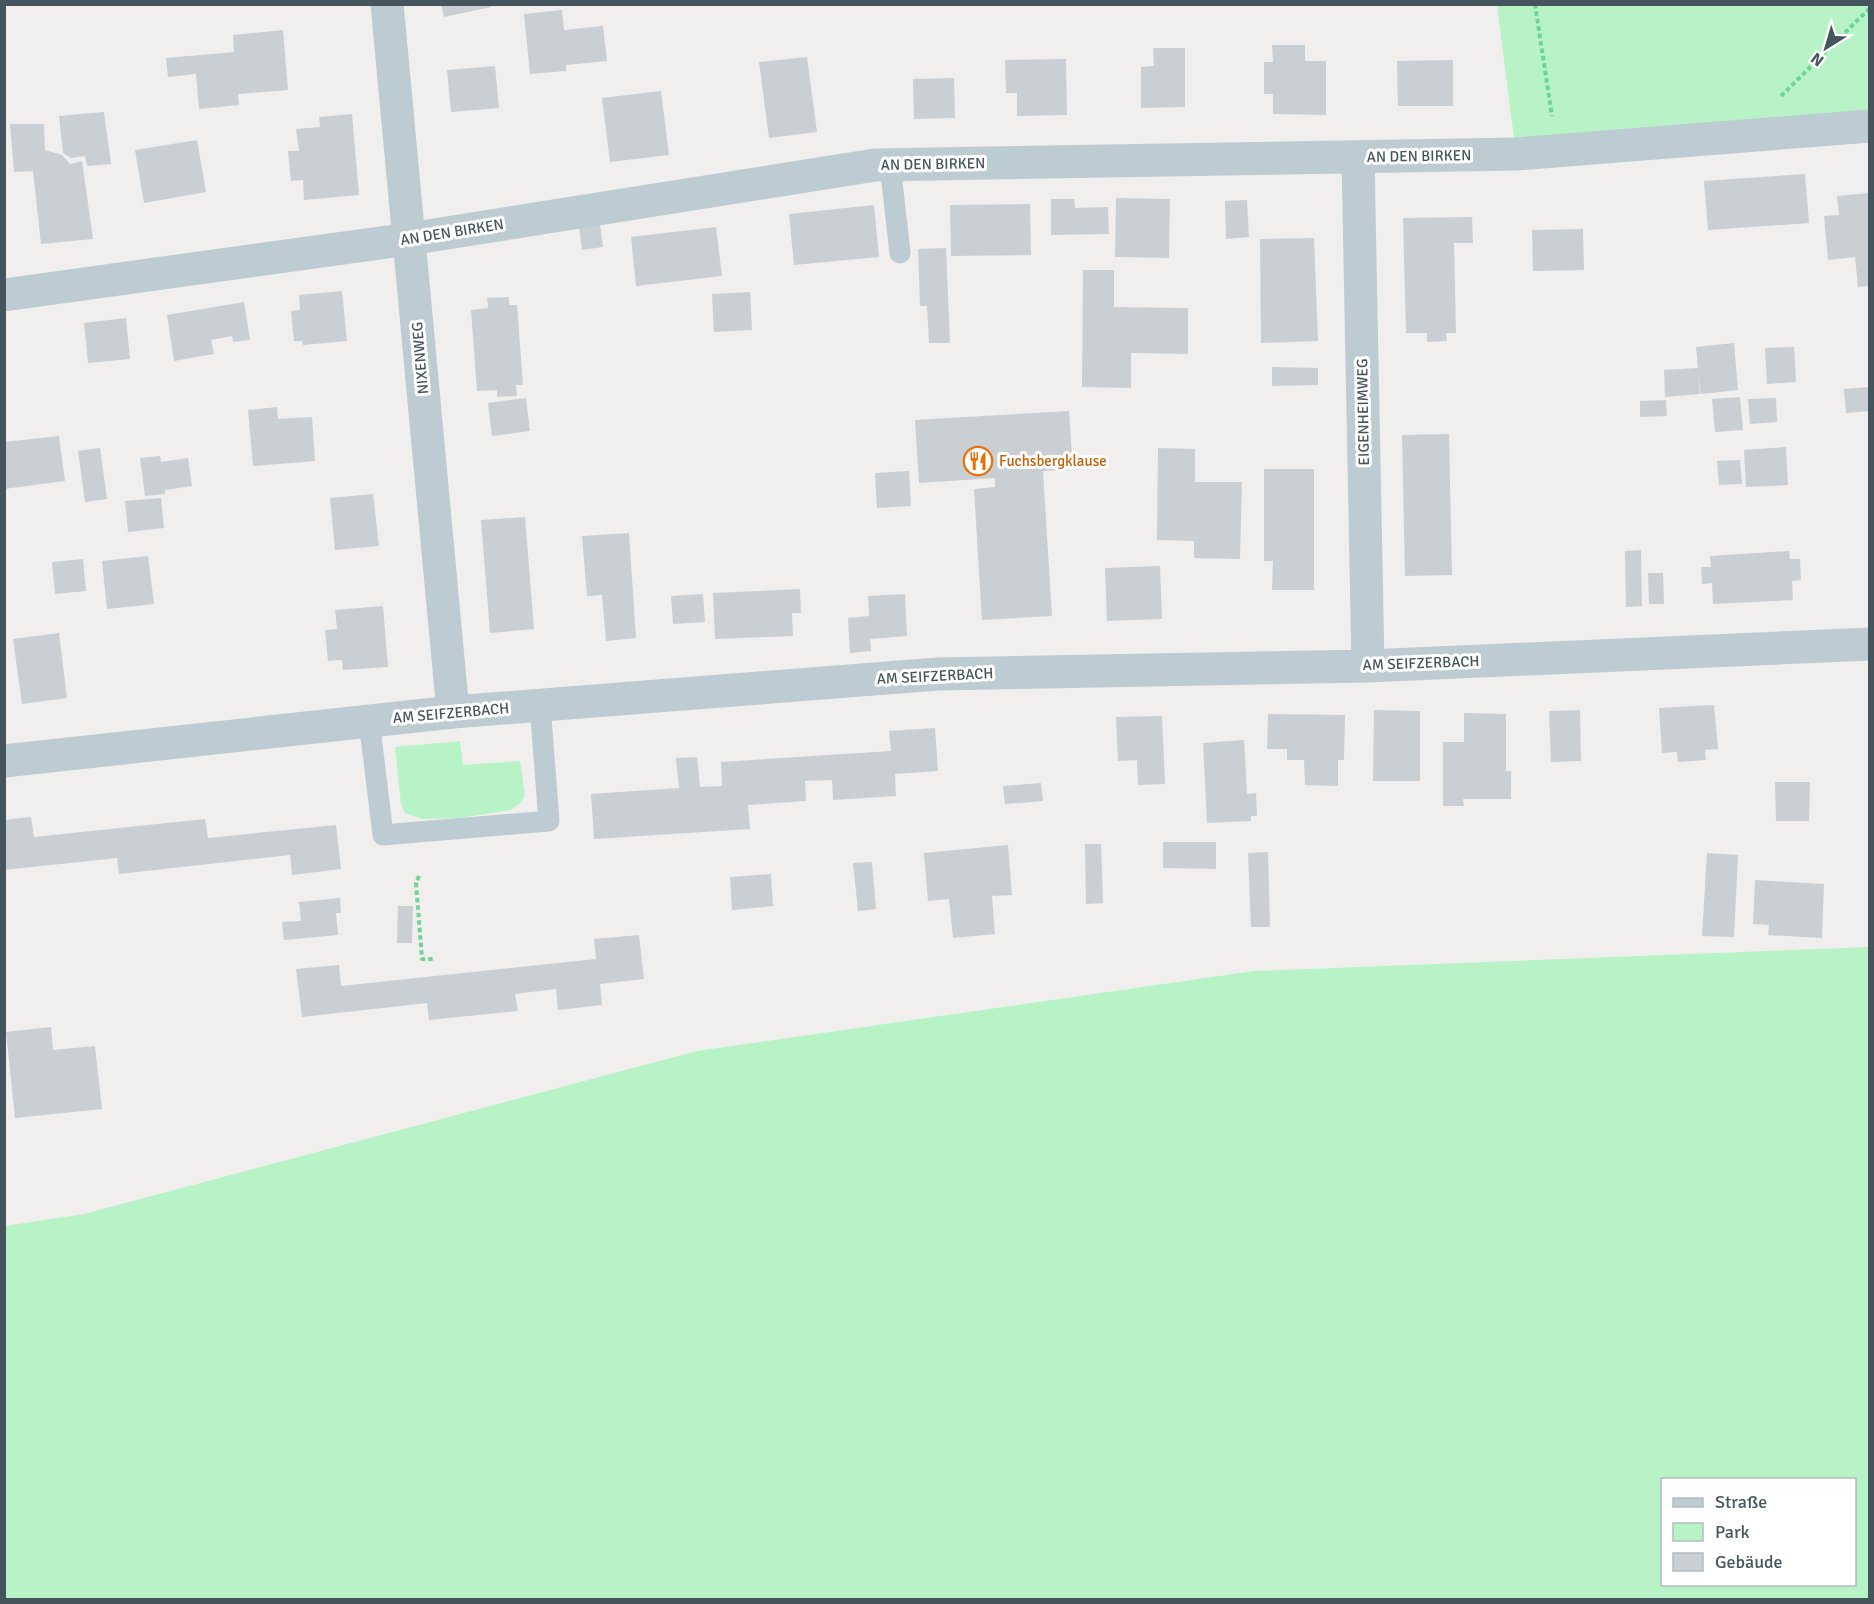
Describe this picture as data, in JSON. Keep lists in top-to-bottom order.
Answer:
{
  "streets": {
    "street": [
      "AN DEN BIRKEN",
      "NIXENWEG",
      "EIGENHEIMWEG",
      "AM SEIFZERBACH"
    ]
  },
  "crossings": [
    ["AN DEN BIRKEN", "NIXENWEG"],
    ["AN DEN BIRKEN", "EIGENHEIMWEG"],
    ["NIXENWEG", "AM SEIFZERBACH"],
    ["EIGENHEIMWEG", "AM SEIFZERBACH"]
  ],
  "places": {
    "restaurant": ["Fuchsbergklause"]
  },
  "legend": ["Straße", "Park", "Gebäude"],
  "north": "bottom left"
}
